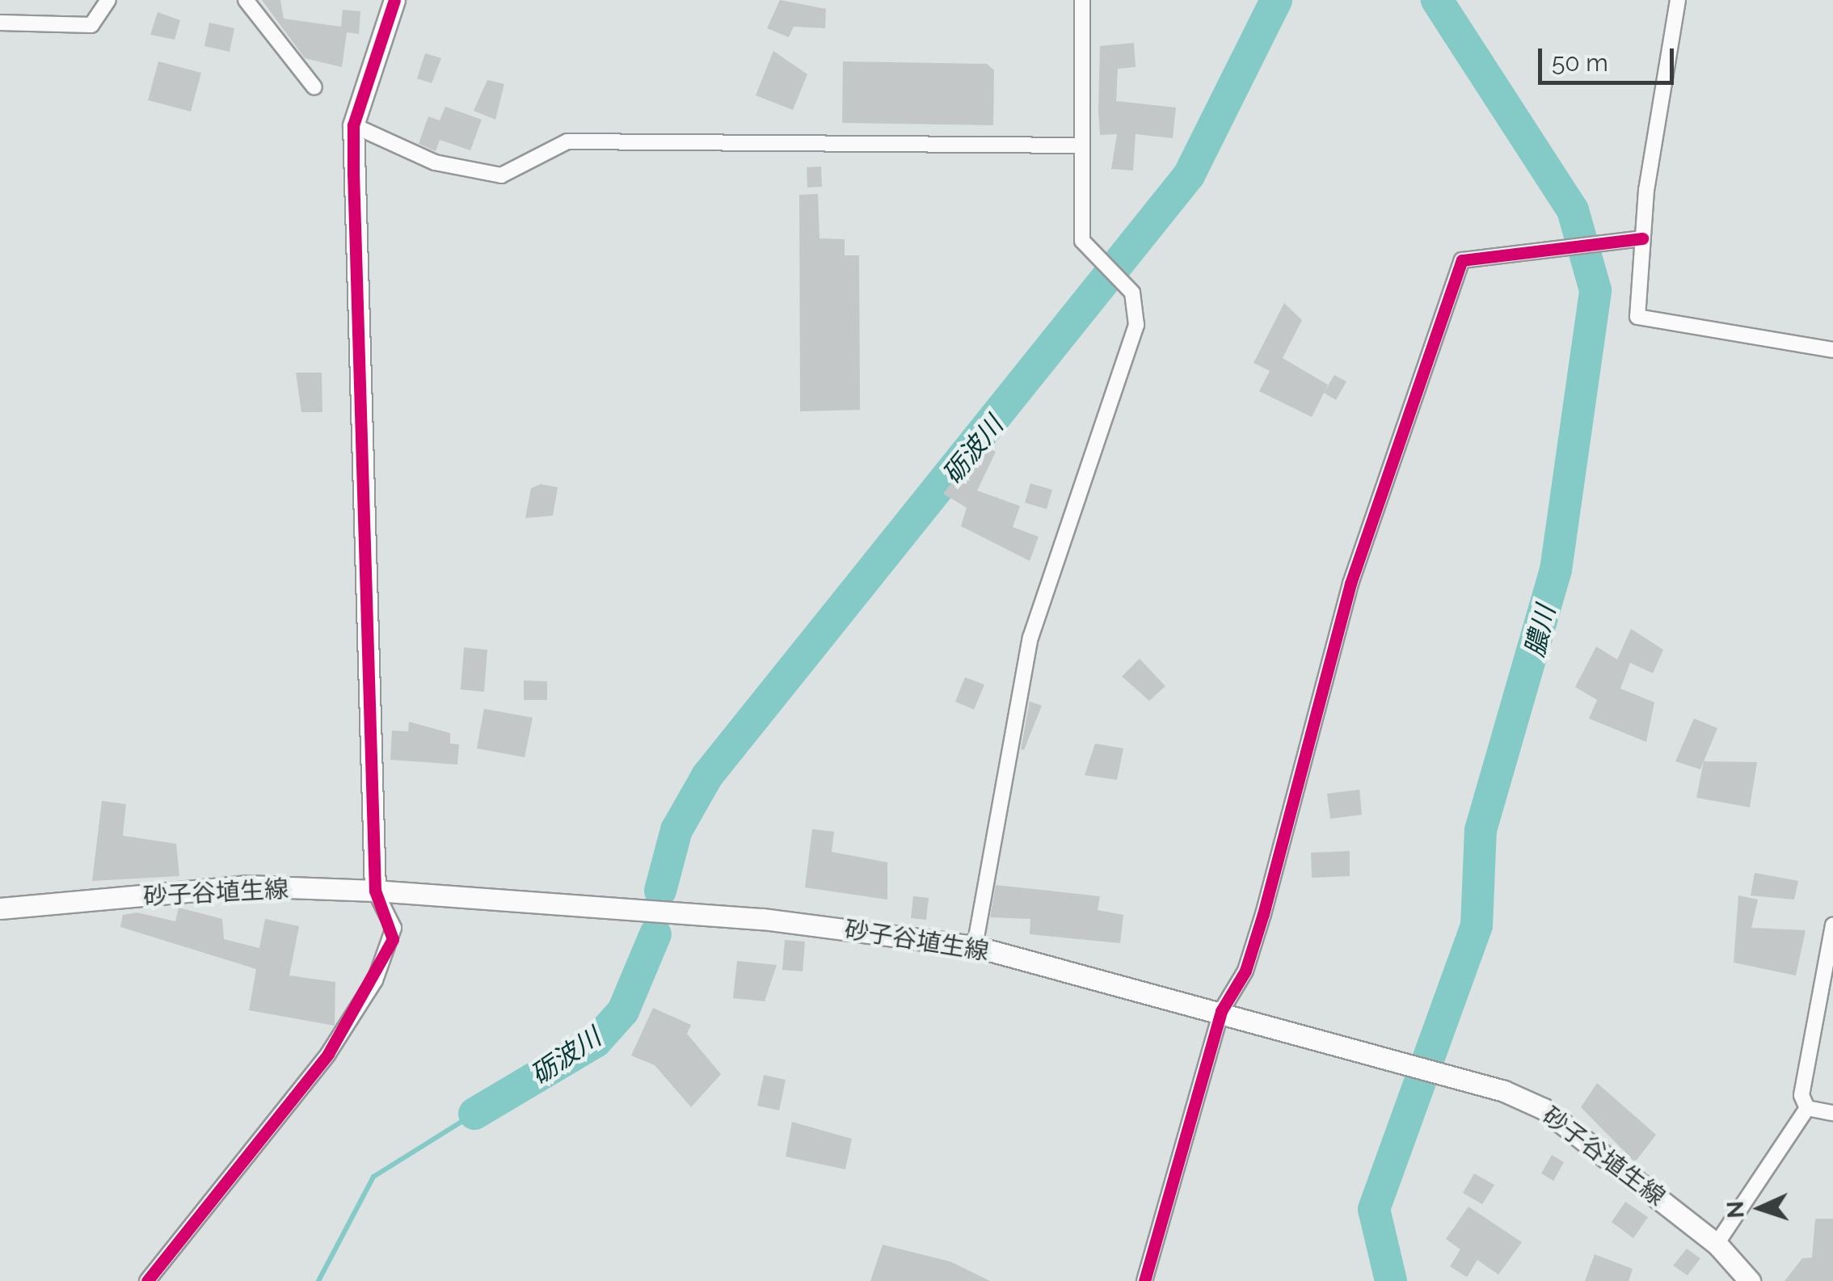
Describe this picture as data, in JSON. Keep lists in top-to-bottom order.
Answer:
{
  "streets": {
    "main road": ["砂子谷埴生線"]
  },
  "water": ["砺波川", "膿川"],
  "scale_bar": "50 m",
  "north": "left"
}
